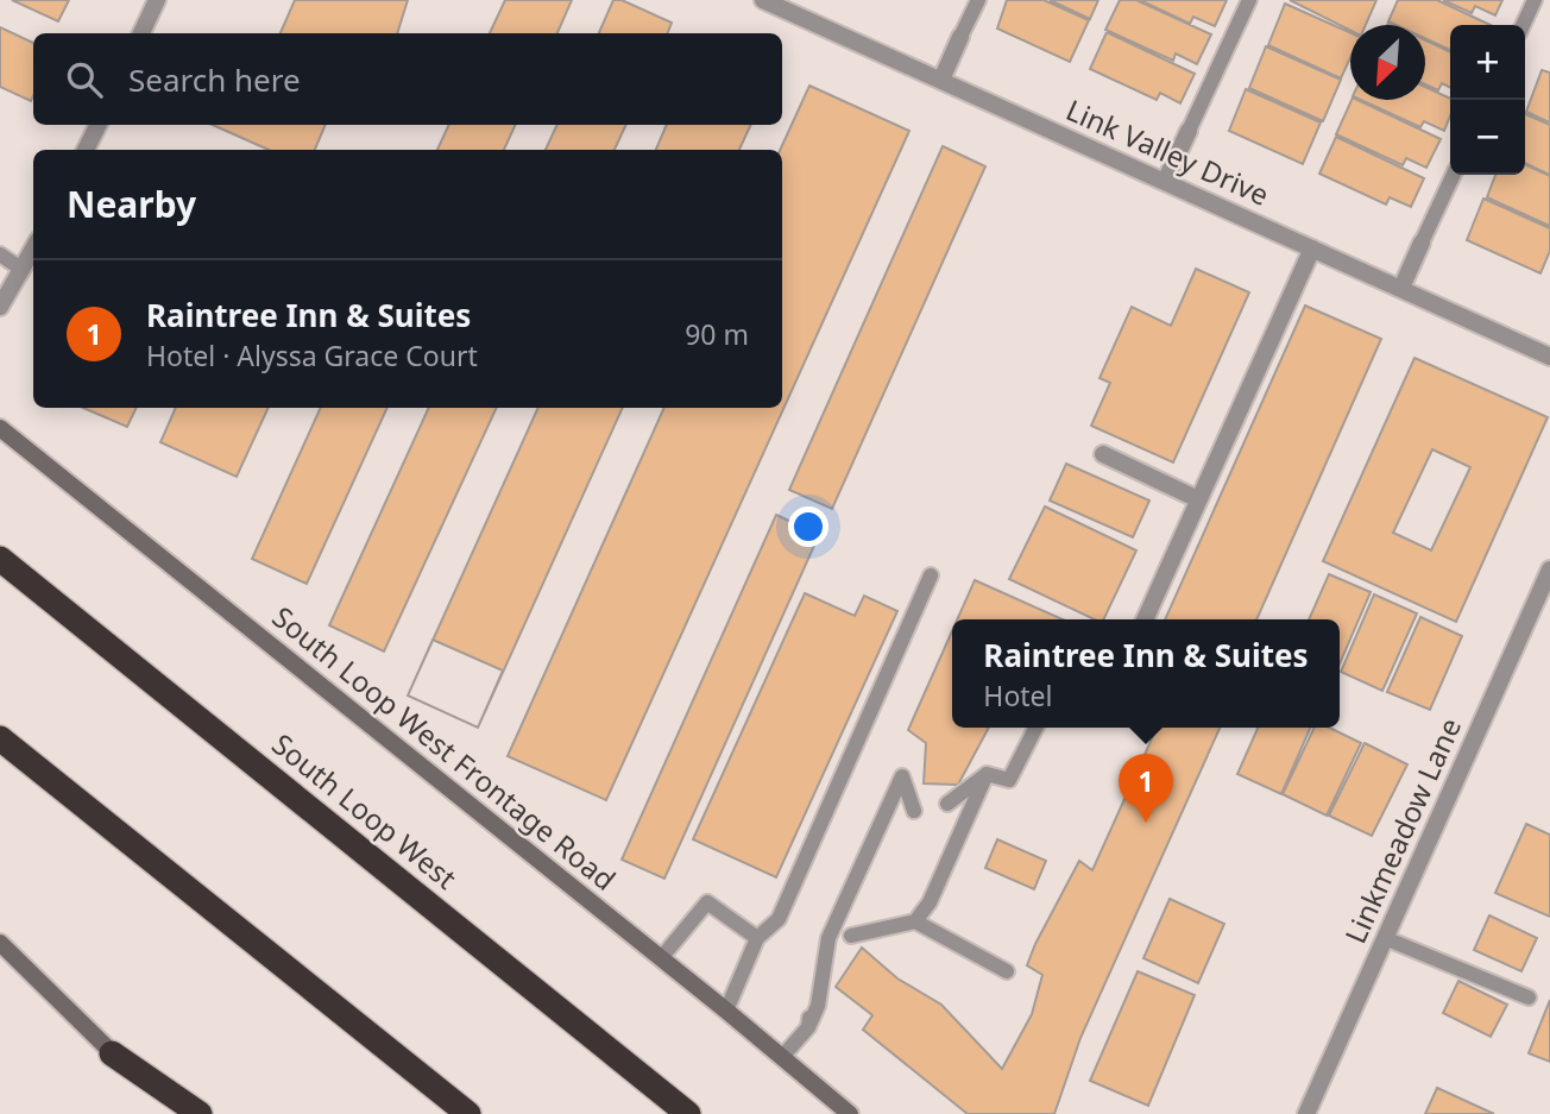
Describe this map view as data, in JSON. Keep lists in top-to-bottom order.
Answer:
{
  "streets": {
    "highway": ["South Loop West"],
    "main road": ["South Loop West Frontage Road"],
    "street": ["Link Valley Drive", "Linkmeadow Lane"]
  },
  "north": "bottom left",
  "page": {
    "map_buttons": ["+", "−"],
    "search": "Search here",
    "heading": "Nearby",
    "list": [
      {
        "mark": "1",
        "name": "Raintree Inn & Suites",
        "note": "Hotel · Alyssa Grace Court",
        "value": "90 m"
      }
    ],
    "popup": ["Raintree Inn & Suites", "Hotel"],
    "pins": "1"
  }
}
